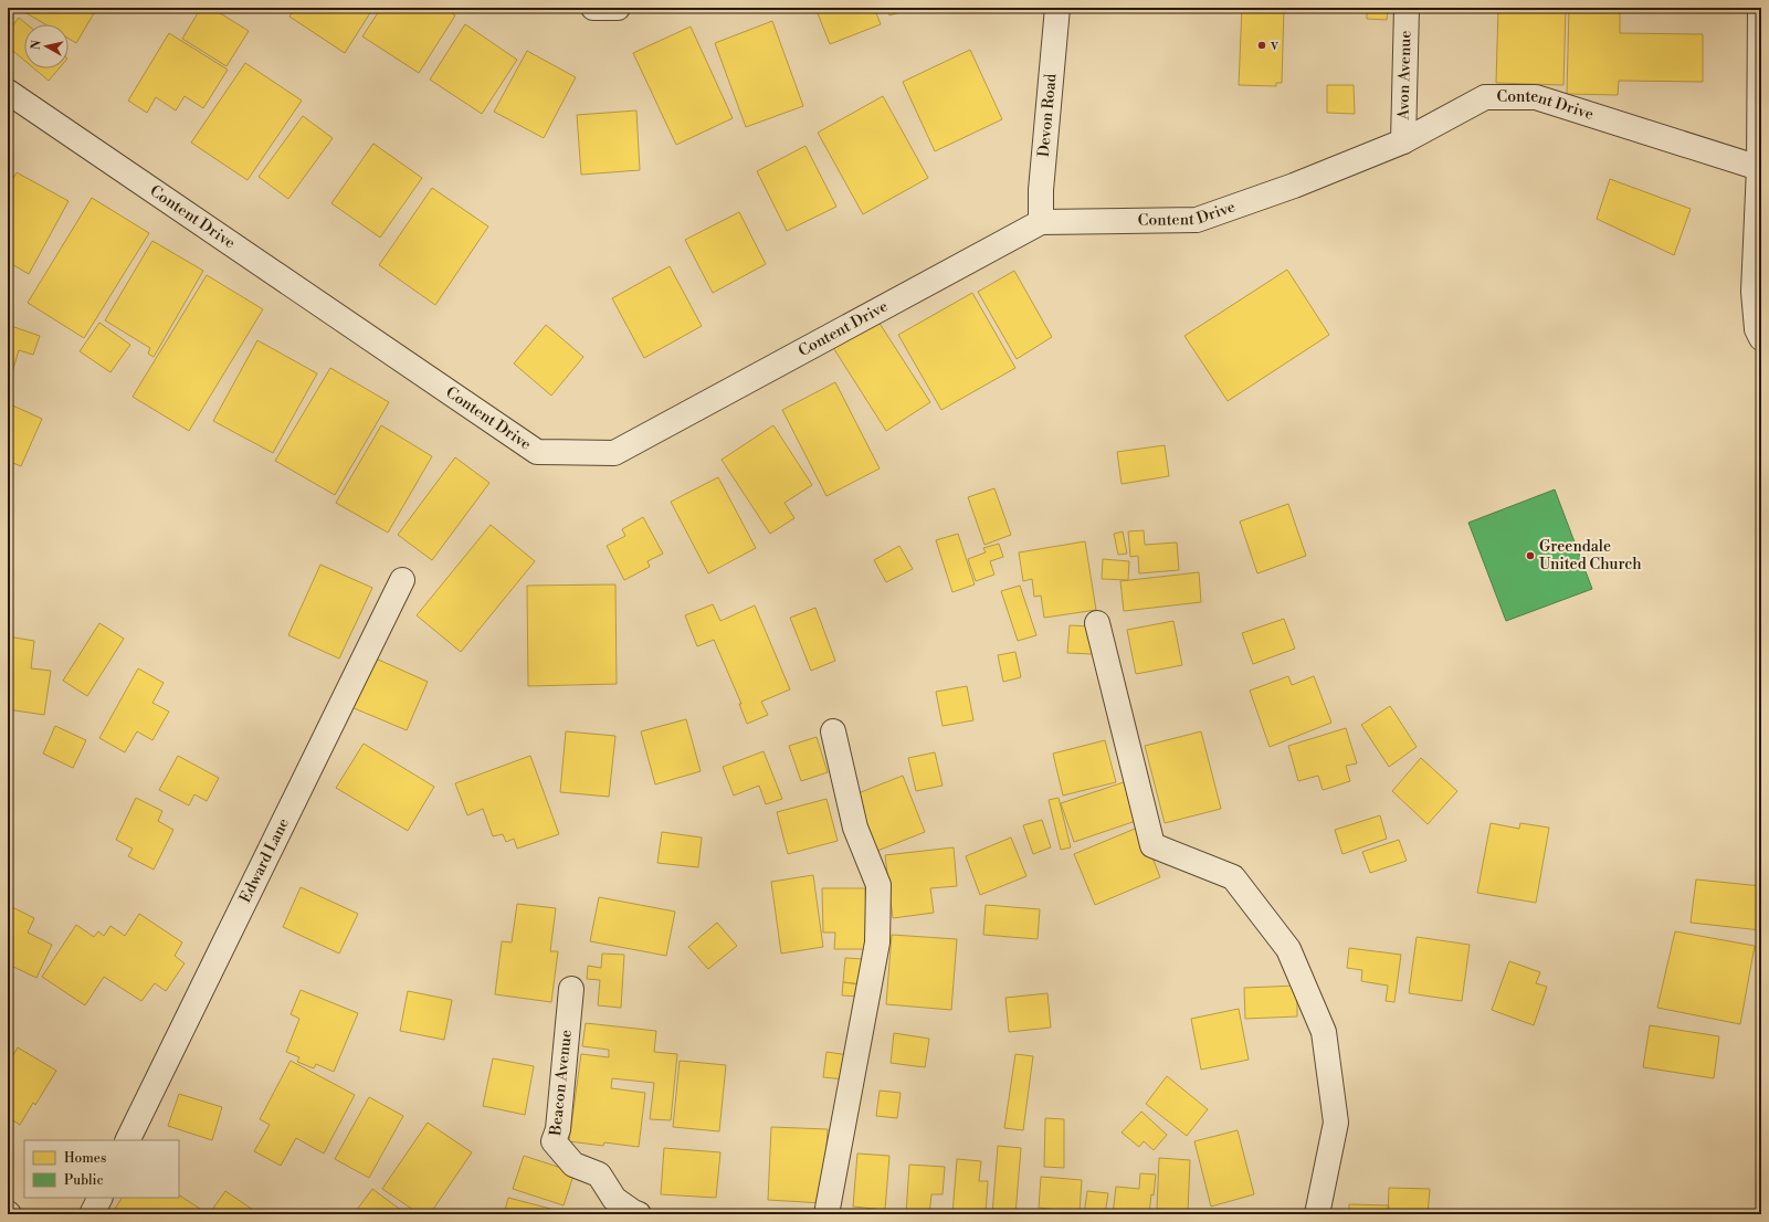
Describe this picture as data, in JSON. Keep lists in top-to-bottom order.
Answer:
{
  "streets": {
    "street": [
      "Avon Avenue",
      "Content Drive",
      "Devon Road",
      "Edward Lane",
      "Beacon Avenue"
    ]
  },
  "crossings": [
    ["Avon Avenue", "Content Drive"],
    ["Content Drive", "Devon Road"]
  ],
  "places": ["v", "Greendale United Church"],
  "legend": ["Homes", "Public"],
  "north": "left"
}
